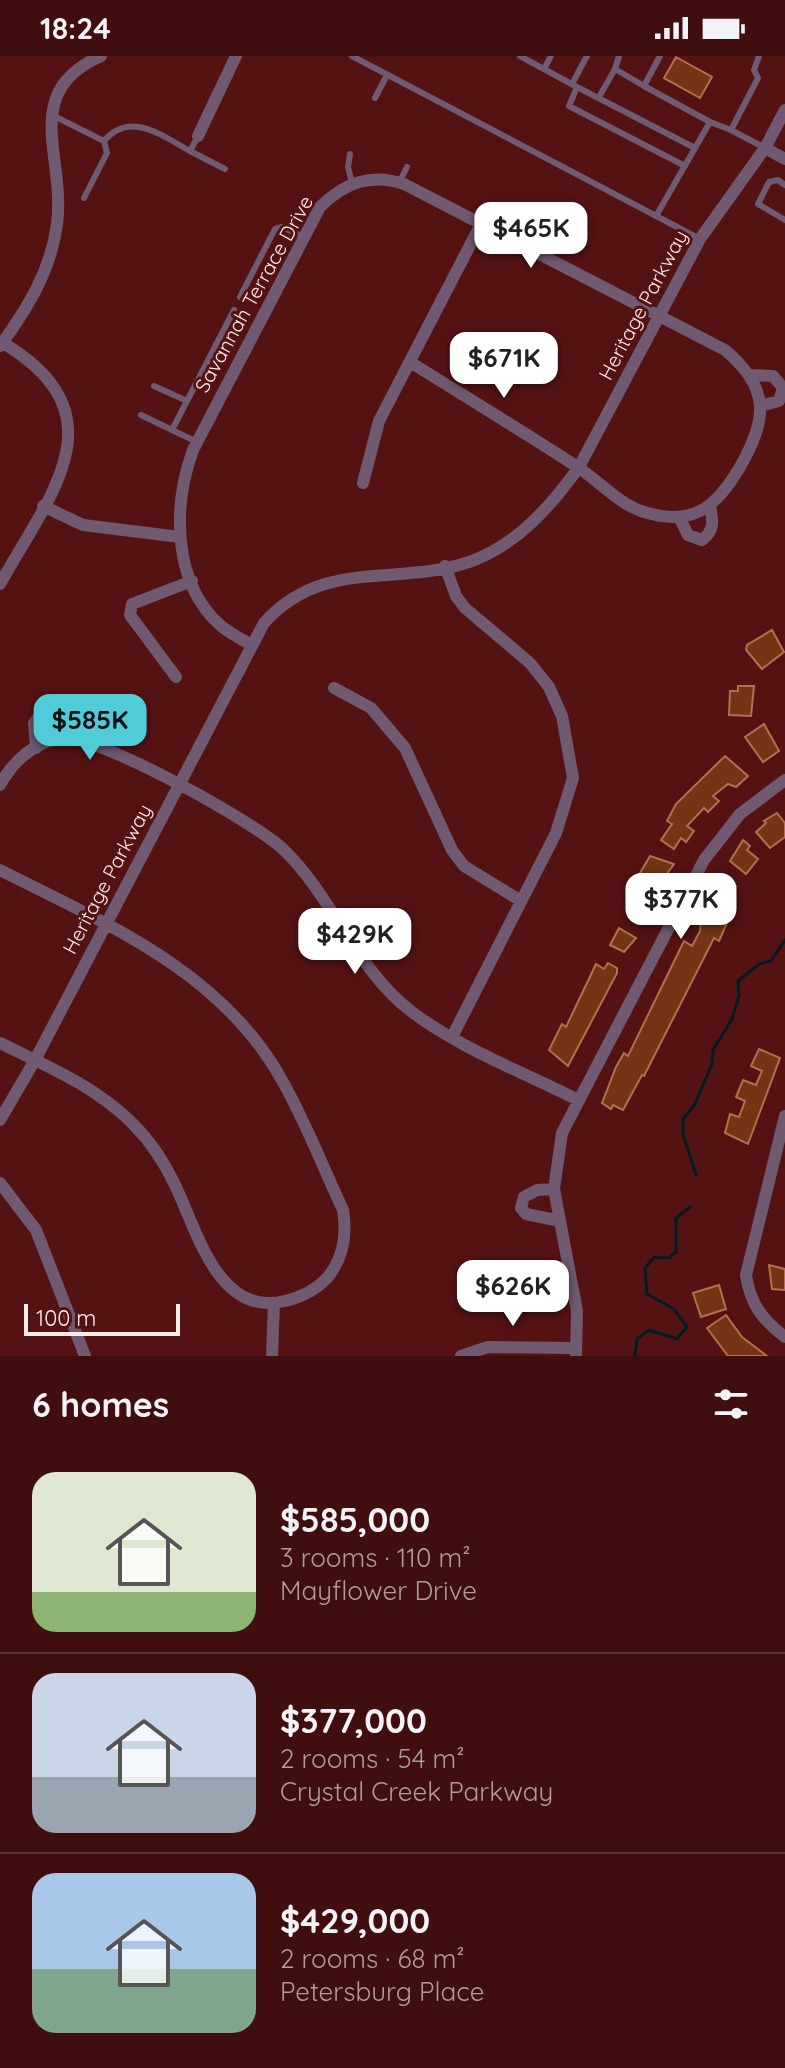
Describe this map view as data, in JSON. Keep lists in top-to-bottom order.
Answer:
{
  "streets": {
    "street": ["Savannah Terrace Drive", "Heritage Parkway"]
  },
  "crossings": [
    ["Savannah Terrace Drive", "Heritage Parkway"]
  ],
  "scale_bar": "100 m",
  "page": {
    "status": "18:24",
    "price": [
      "$465K",
      "$671K",
      "$585K",
      "$377K",
      "$429K",
      "$626K"
    ],
    "scale": "100 m",
    "heading": "6 homes",
    "list": [
      {
        "name": "$585,000",
        "note": "3 rooms · 110 m² · Mayflower Drive"
      },
      {
        "name": "$377,000",
        "note": "2 rooms · 54 m² · Crystal Creek Parkway"
      },
      {
        "name": "$429,000",
        "note": "2 rooms · 68 m² · Petersburg Place"
      }
    ]
  }
}
